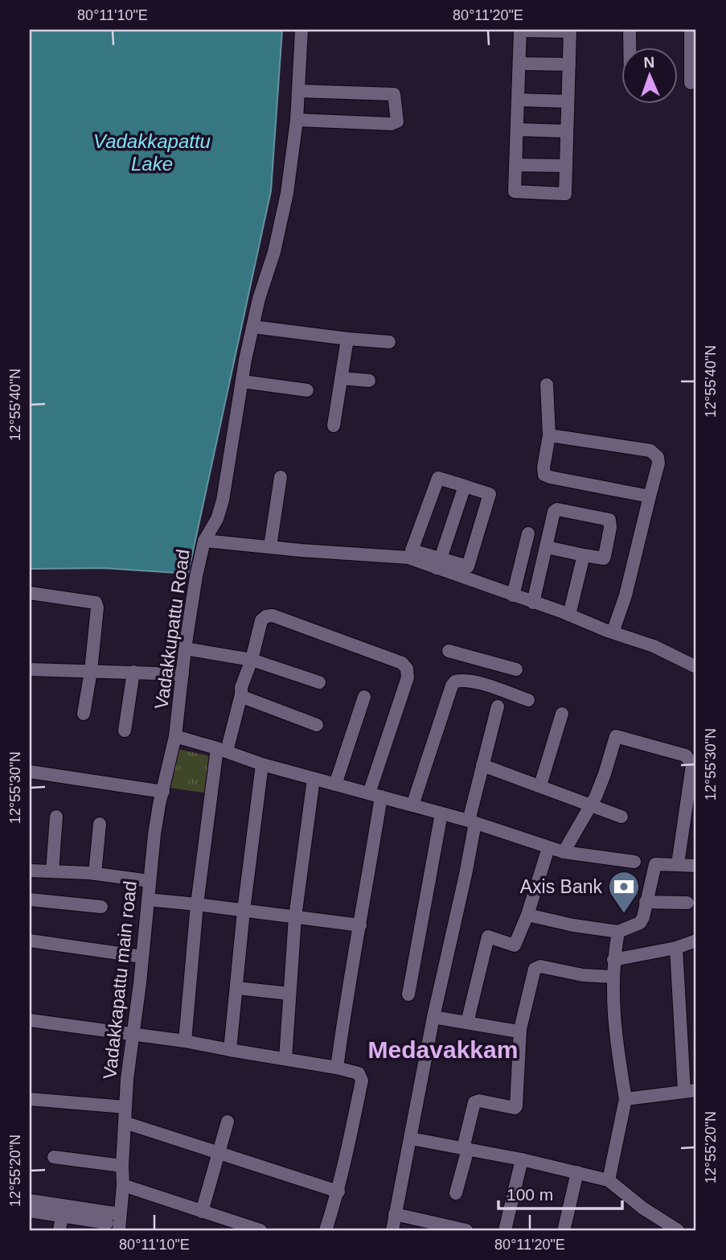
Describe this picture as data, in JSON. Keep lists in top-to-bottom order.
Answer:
{
  "streets": {
    "street": ["Vadakkupattu Road", "Vadakkapattu main road"]
  },
  "crossings": [
    ["Vadakkupattu Road", "Vadakkapattu main road"]
  ],
  "districts": ["Medavakkam"],
  "water": ["Vadakkapattu Lake"],
  "places": {
    "bank": ["Axis Bank"]
  },
  "scale_bar": "100 m",
  "north": "top",
  "coordinates": [
    "80°11'10\"E",
    "80°11'20\"E",
    "12°55'40\"N",
    "12°55'30\"N",
    "12°55'20\"N"
  ]
}
